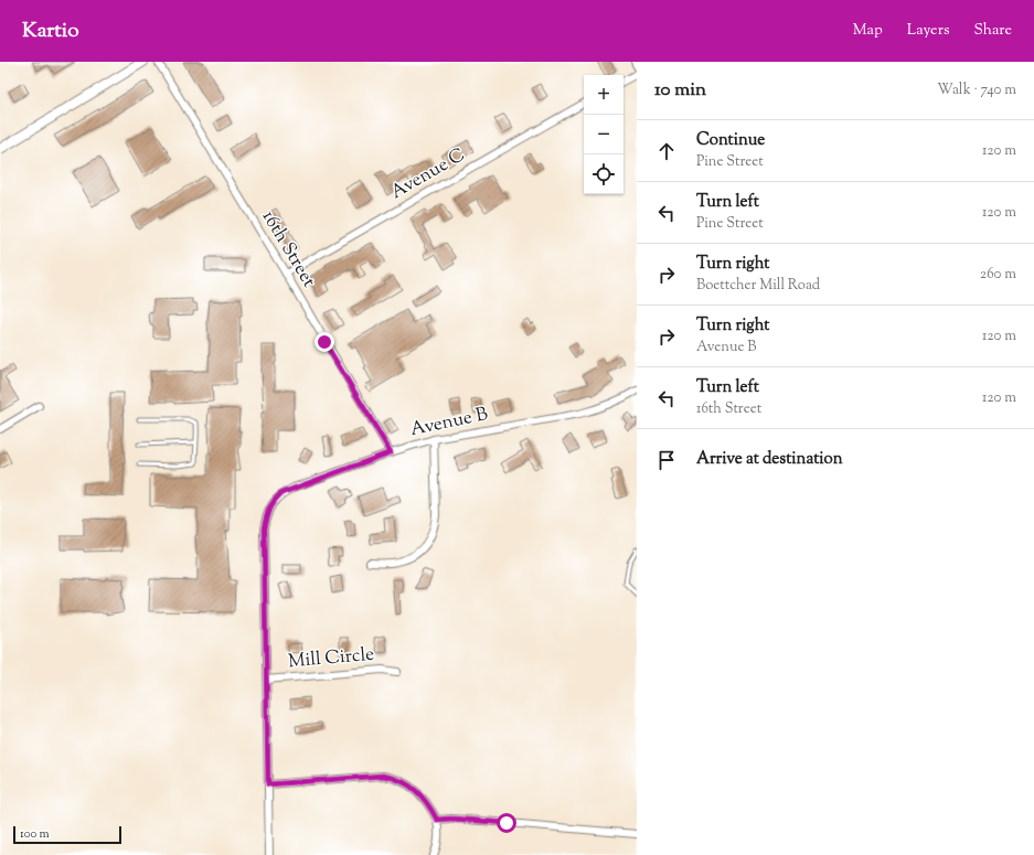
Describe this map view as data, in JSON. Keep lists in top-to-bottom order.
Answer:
{
  "streets": {
    "street": [
      "Avenue C",
      "16th Street",
      "Avenue B",
      "Mill Circle"
    ]
  },
  "crossings": [
    ["Avenue C", "16th Street"],
    ["16th Street", "Avenue B"],
    ["Avenue B", "Mill Circle"]
  ],
  "scale_bar": "100 m",
  "page": {
    "header": "Kartio",
    "nav": ["Map", "Layers", "Share"],
    "heading": ["10 min", "Walk · 740 m"],
    "map_buttons": ["+", "−"],
    "list": [
      ["Continue", "Pine Street", "120 m"],
      ["Turn left", "Pine Street", "120 m"],
      ["Turn right", "Boettcher Mill Road", "260 m"],
      ["Turn right", "Avenue B", "120 m"],
      ["Turn left", "16th Street", "120 m"],
      "Arrive at destination"
    ],
    "scale": "100 m"
  }
}
